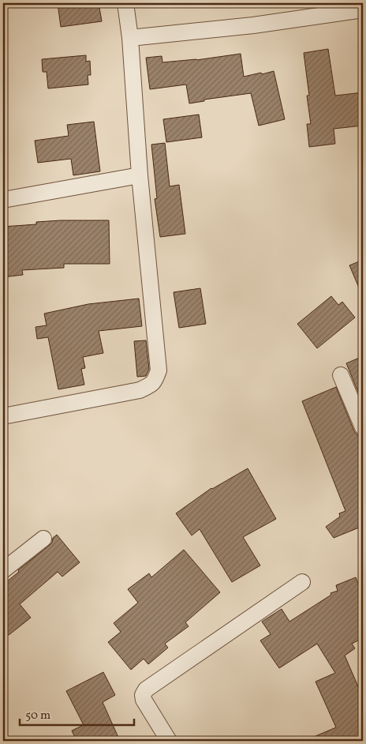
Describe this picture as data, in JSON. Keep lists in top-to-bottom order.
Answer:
{
  "scale_bar": "50 m"
}
